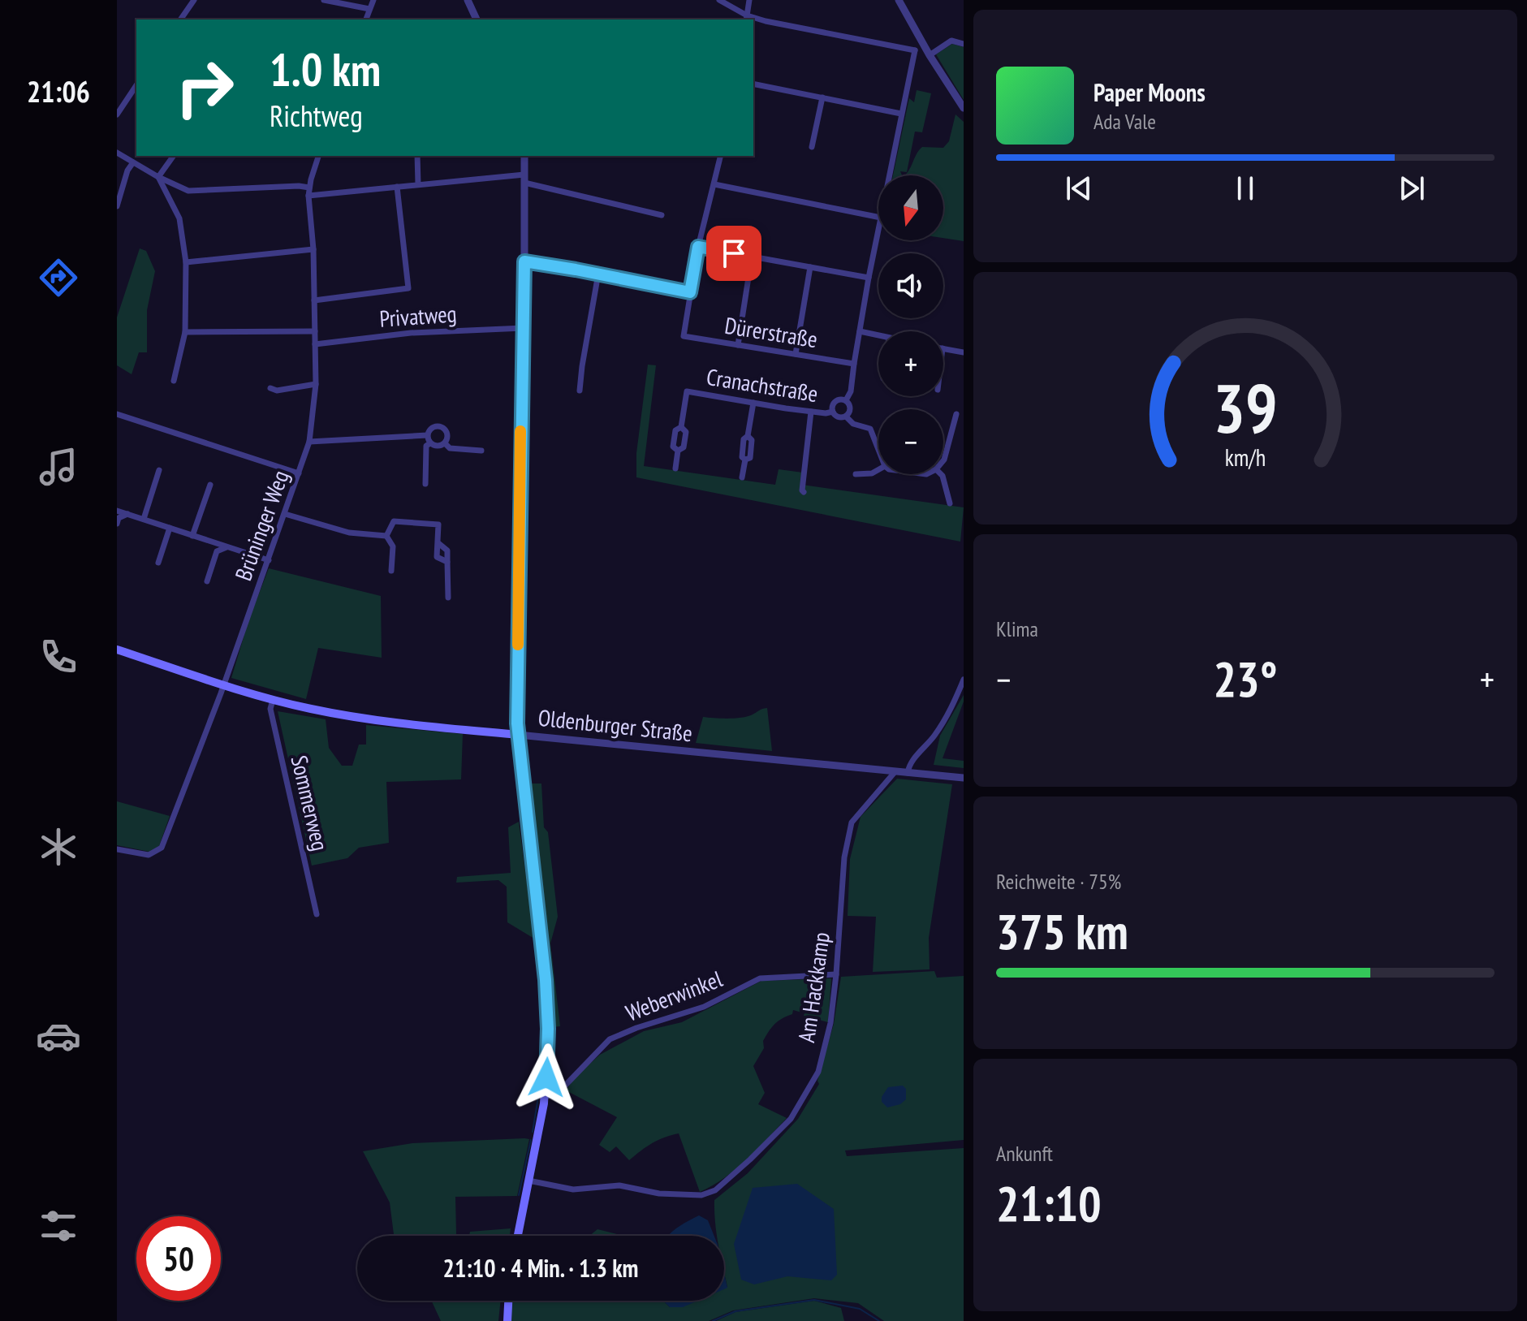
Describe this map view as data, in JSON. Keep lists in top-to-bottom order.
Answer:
{
  "streets": {
    "main road": ["Oldenburger Straße"],
    "street": [
      "Privatweg",
      "Dürerstraße",
      "Cranachstraße",
      "Brüninger Weg",
      "Sommerweg",
      "Am Hackkamp",
      "Weberwinkel"
    ]
  },
  "crossings": [
    ["Privatweg", "Brüninger Weg"],
    ["Brüninger Weg", "Oldenburger Straße"],
    ["Oldenburger Straße", "Sommerweg"],
    ["Oldenburger Straße", "Am Hackkamp"],
    ["Am Hackkamp", "Weberwinkel"]
  ],
  "north": "bottom",
  "page": {
    "tabs": "21:06",
    "turn": ["1.0 km", "Richtweg"],
    "song": ["Paper Moons", "Ada Vale"],
    "map_buttons": ["+", "−"],
    "tile": [
      "Klima",
      ["Reichweite · 75%", "375 km"],
      ["Ankunft", "21:10"]
    ],
    "heat": ["−", "23°", "+"],
    "limit": "50",
    "trip": "21:10 · 4 Min. · 1.3 km",
    "gauge": ["39", "km/h"]
  }
}
